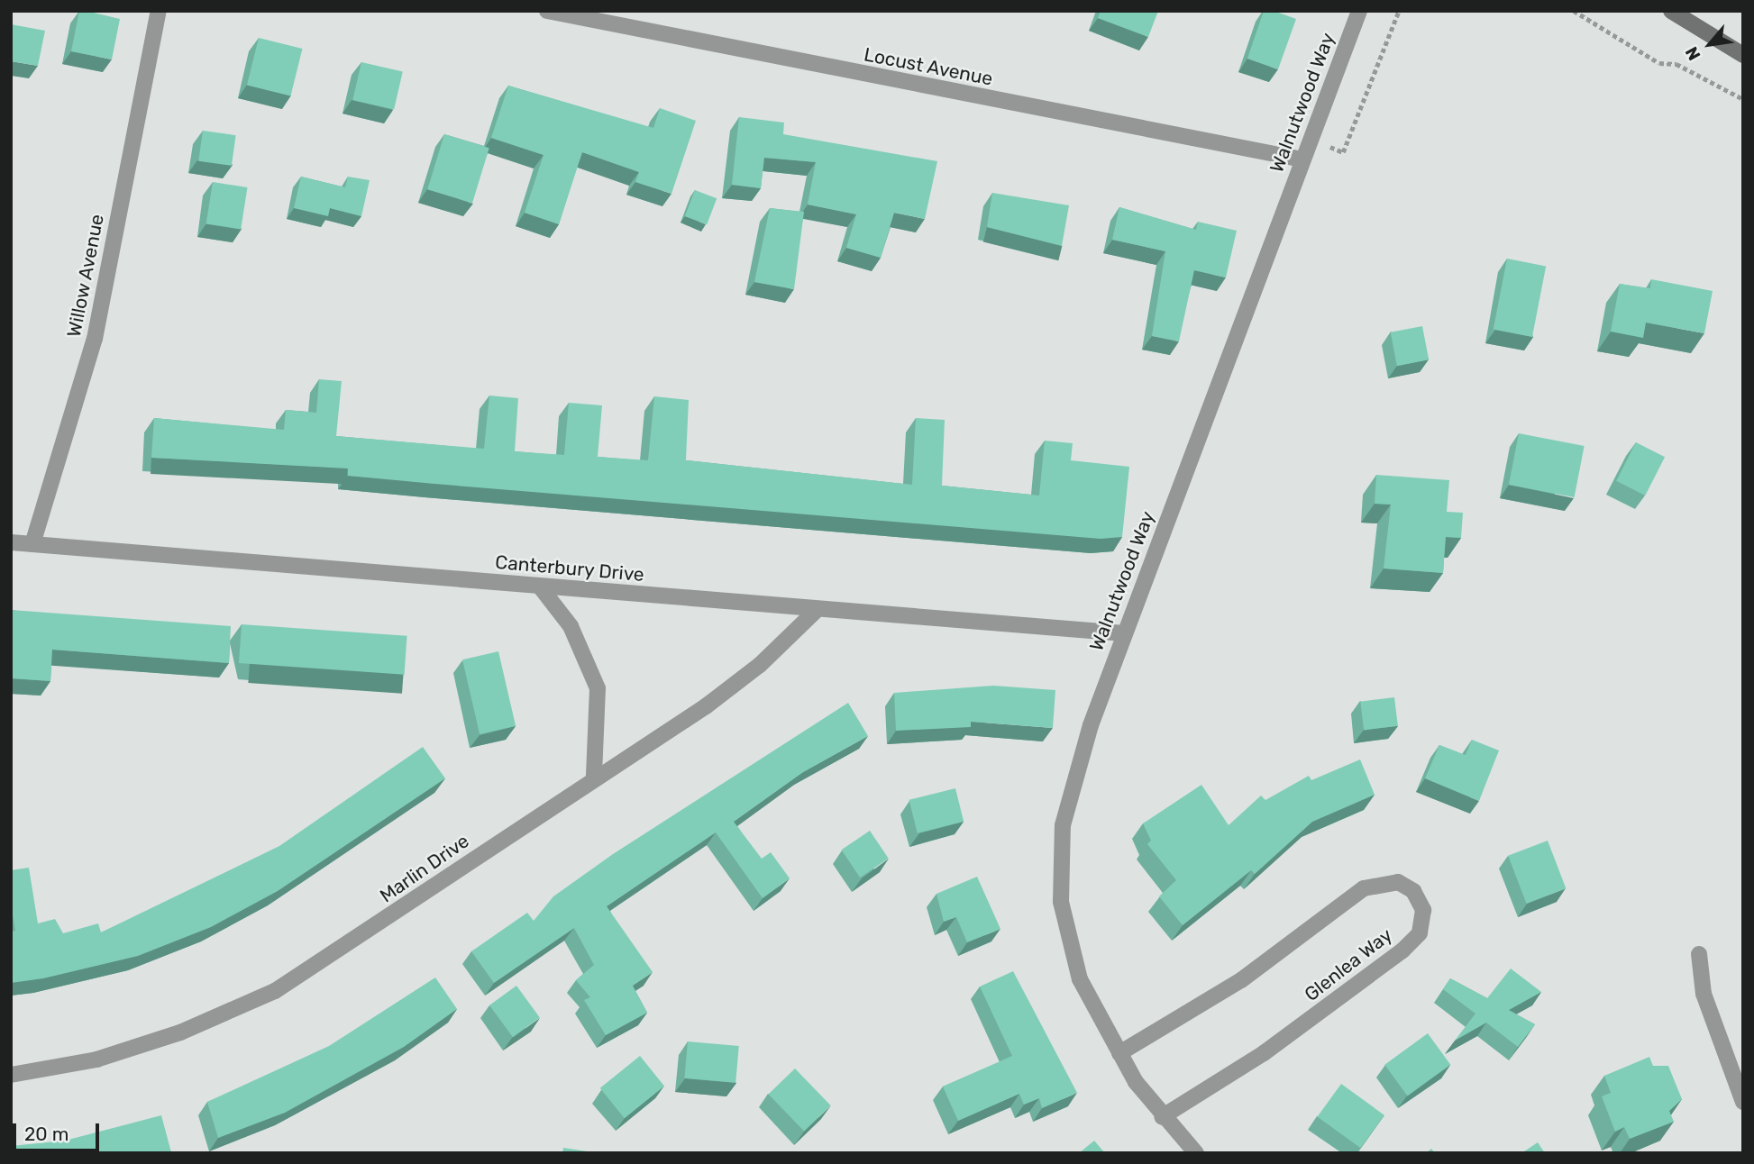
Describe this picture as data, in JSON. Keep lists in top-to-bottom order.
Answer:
{
  "streets": {
    "street": [
      "Locust Avenue",
      "Walnutwood Way",
      "Willow Avenue",
      "Canterbury Drive",
      "Marlin Drive",
      "Glenlea Way"
    ]
  },
  "crossings": [
    ["Locust Avenue", "Walnutwood Way"],
    ["Walnutwood Way", "Canterbury Drive"],
    ["Walnutwood Way", "Glenlea Way"],
    ["Willow Avenue", "Canterbury Drive"],
    ["Canterbury Drive", "Marlin Drive"]
  ],
  "scale_bar": "20 m",
  "north": "bottom left"
}
